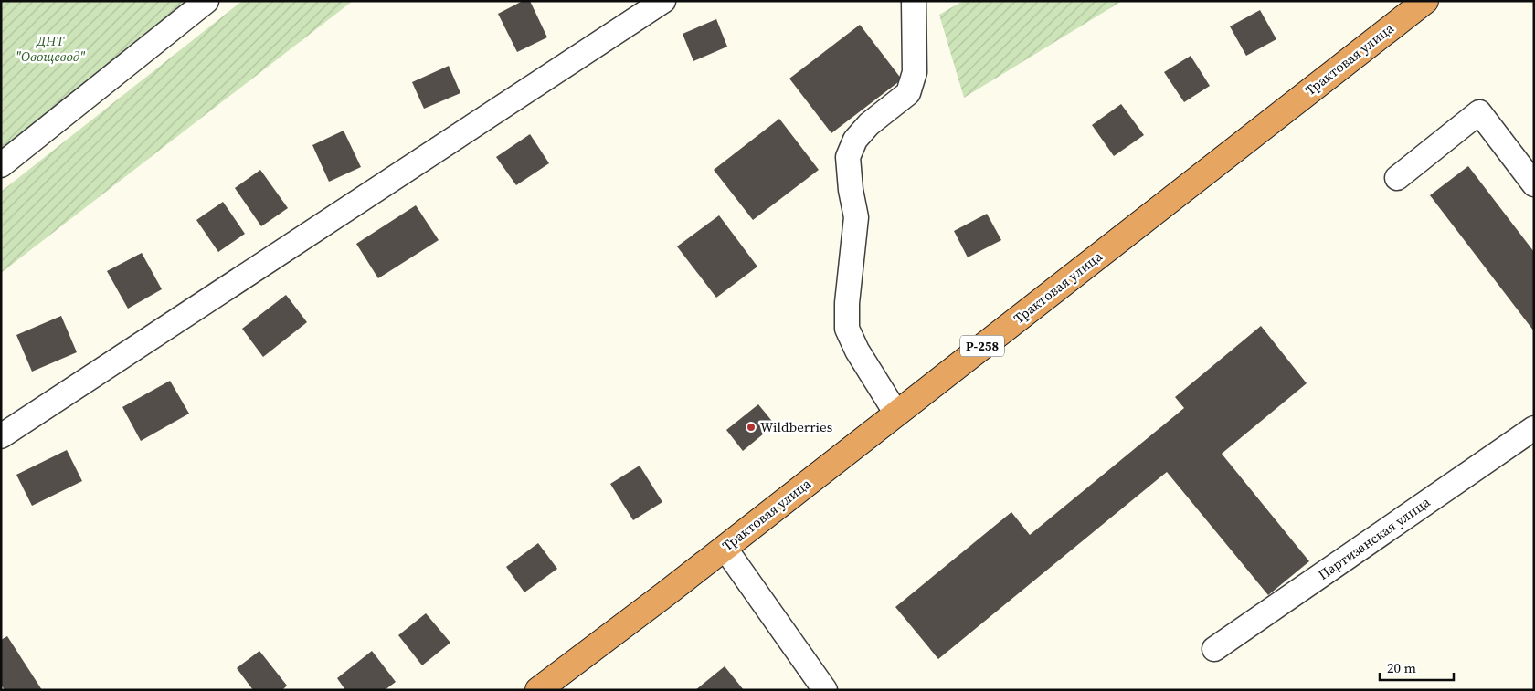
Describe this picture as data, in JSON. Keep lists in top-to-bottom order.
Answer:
{
  "streets": {
    "highway": ["Трактовая улица", "Р-258"],
    "street": ["Партизанская улица"]
  },
  "parks": ["ДНТ \"Овощевод\""],
  "places": ["Wildberries"],
  "scale_bar": "20 m"
}
